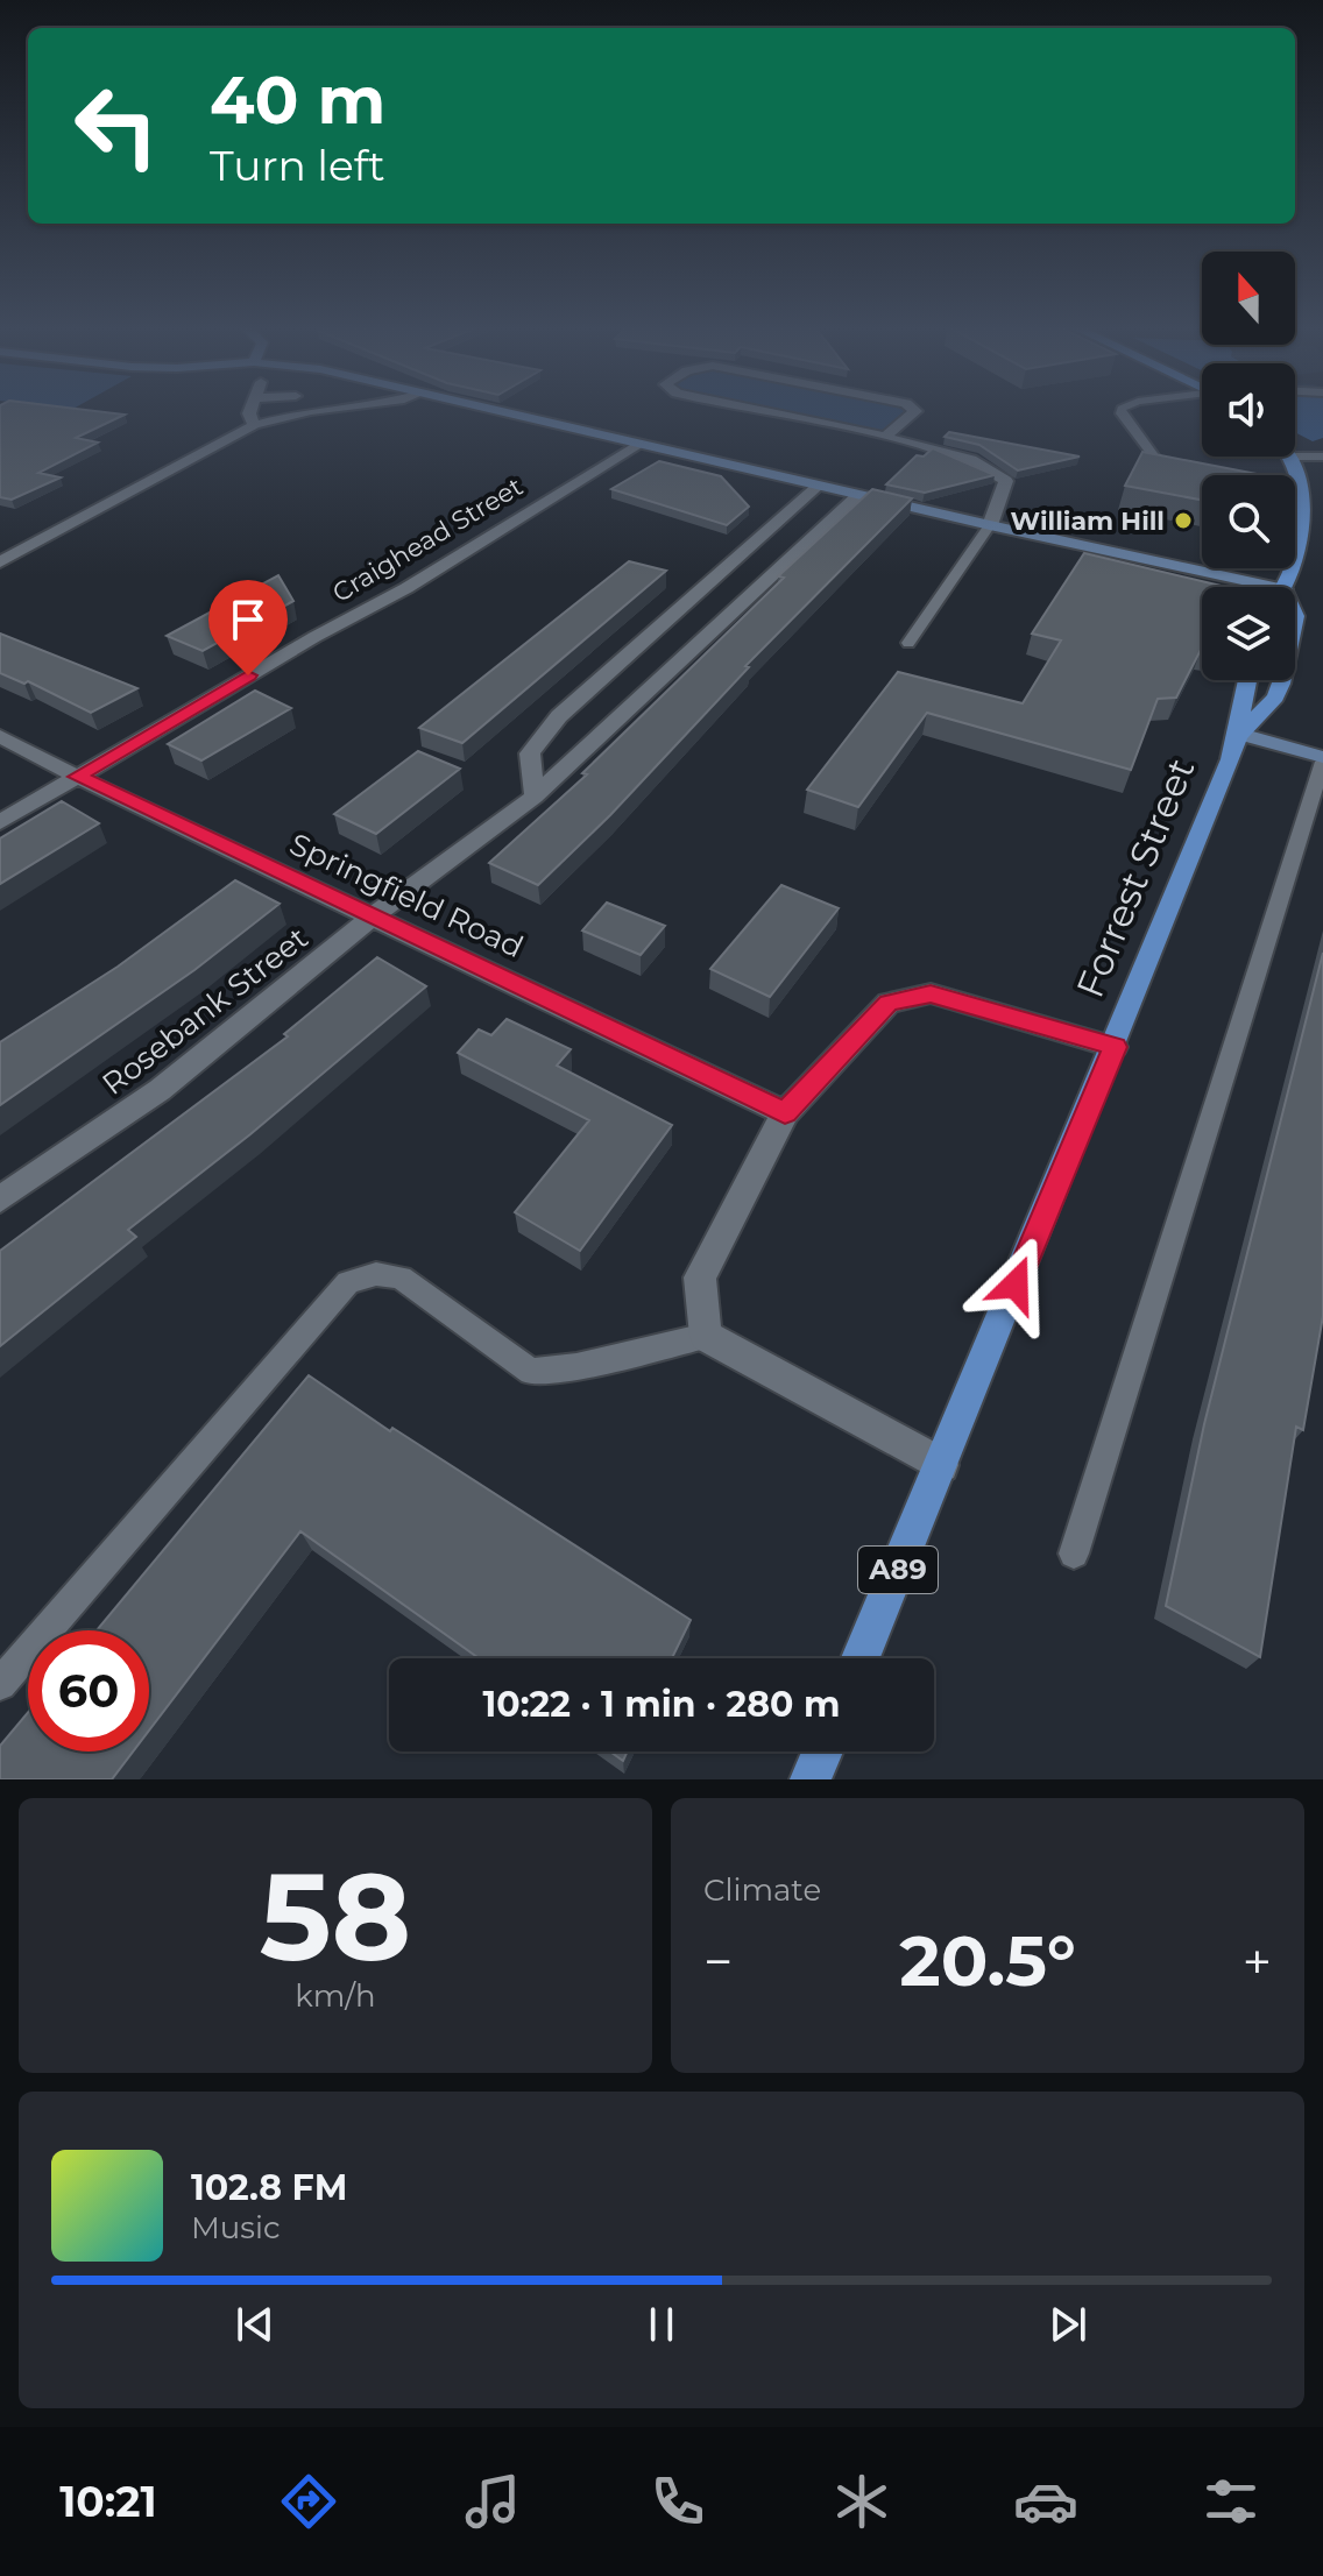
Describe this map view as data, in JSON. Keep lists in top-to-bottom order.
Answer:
{
  "streets": {
    "main road": ["Forrest Street", "A89"],
    "street": ["Craighead Street", "Springfield Road", "Rosebank Street"]
  },
  "crossings": [
    ["Craighead Street", "Springfield Road"],
    ["Springfield Road", "Rosebank Street"]
  ],
  "places": ["William Hill"],
  "north": "top",
  "page": {
    "turn": ["40 m", "Turn left"],
    "limit": "60",
    "trip": "10:22 · 1 min · 280 m",
    "tile": [
      ["58", "km/h"],
      "Climate"
    ],
    "heat": ["−", "20.5°", "+"],
    "song": ["102.8 FM", "Music"],
    "tabs": "10:21"
  }
}
